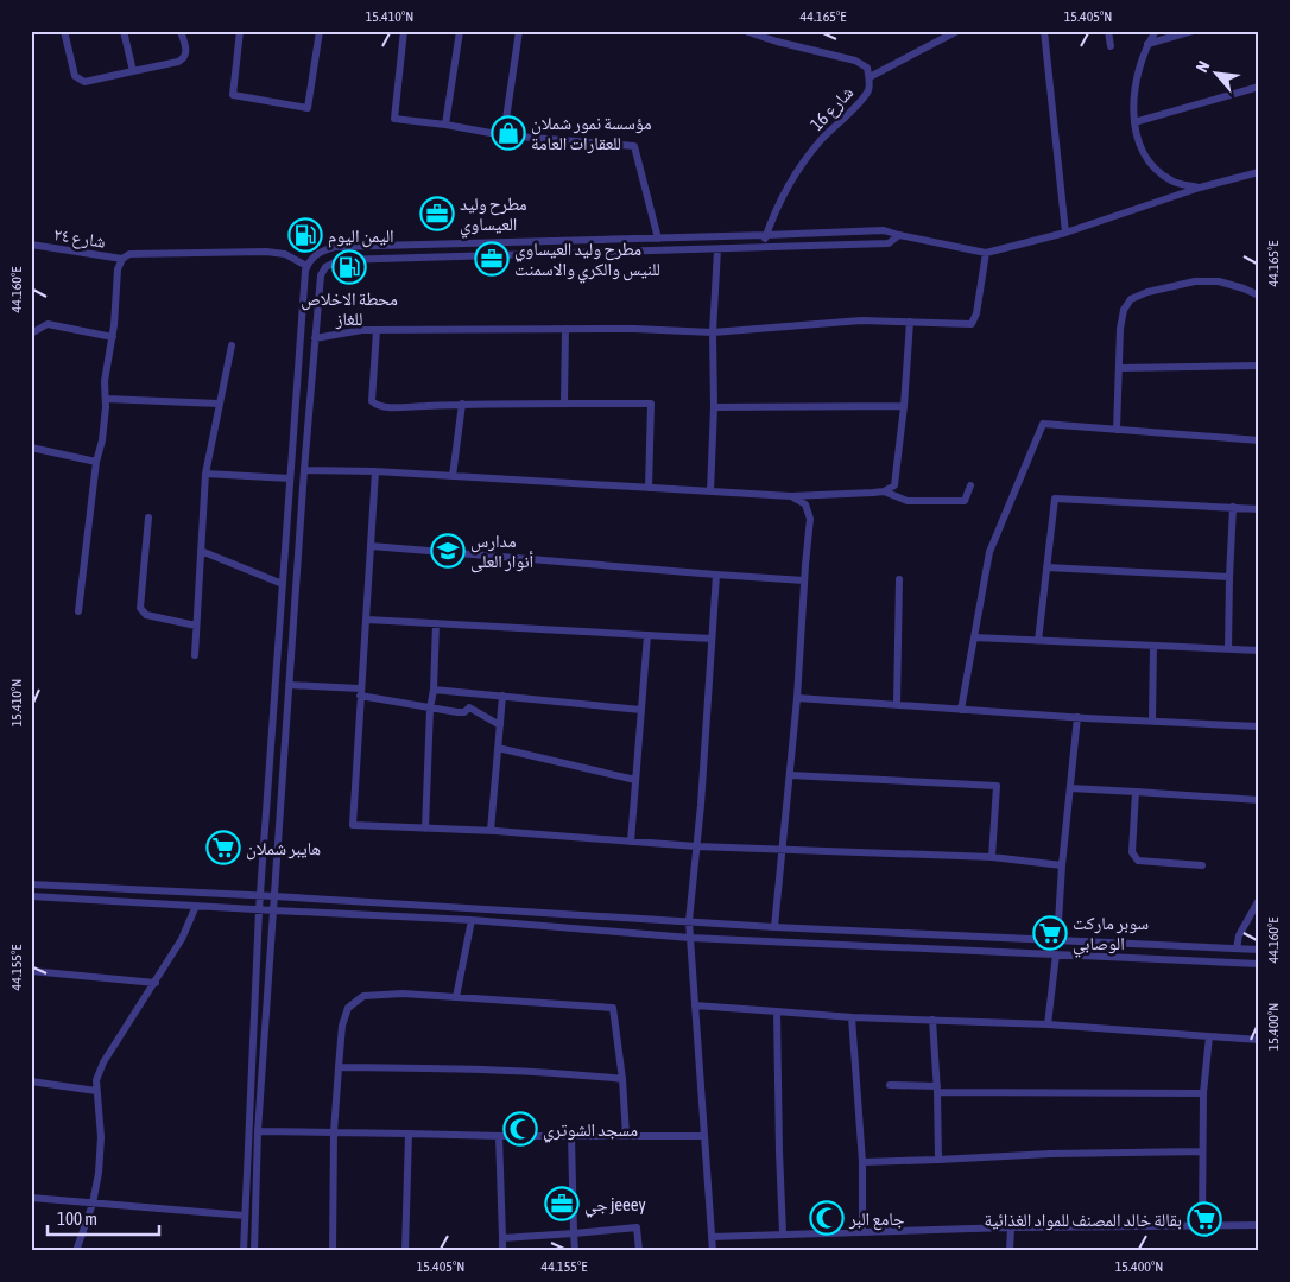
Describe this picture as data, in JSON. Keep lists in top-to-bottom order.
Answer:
{
  "streets": {
    "street": ["شارع 16", "شارع ٢٤"]
  },
  "places": {
    "shop": ["مؤسسة نمور شملان للعقارات العامة"],
    "office": ["مطرح وليد العيساوي", "مطرح وليد العيساوي للنيس والكري والاسمنت", "جي jeeey"],
    "fuel station": ["اليمن اليوم", "محطة الاخلاص للغاز"],
    "school or university": ["مدارس أنوار العلى"],
    "supermarket": ["هايبر شملان", "سوبر ماركت الوصابي", "بقالة خالد المصنف للمواد الغذائية"],
    "mosque": ["مسجد الشوتري", "جامع البر"]
  },
  "scale_bar": "100 m",
  "north": "top left",
  "coordinates": [
    "15.410°N",
    "44.165°E",
    "15.405°N",
    "44.160°E",
    "44.155°E",
    "15.400°N"
  ]
}
